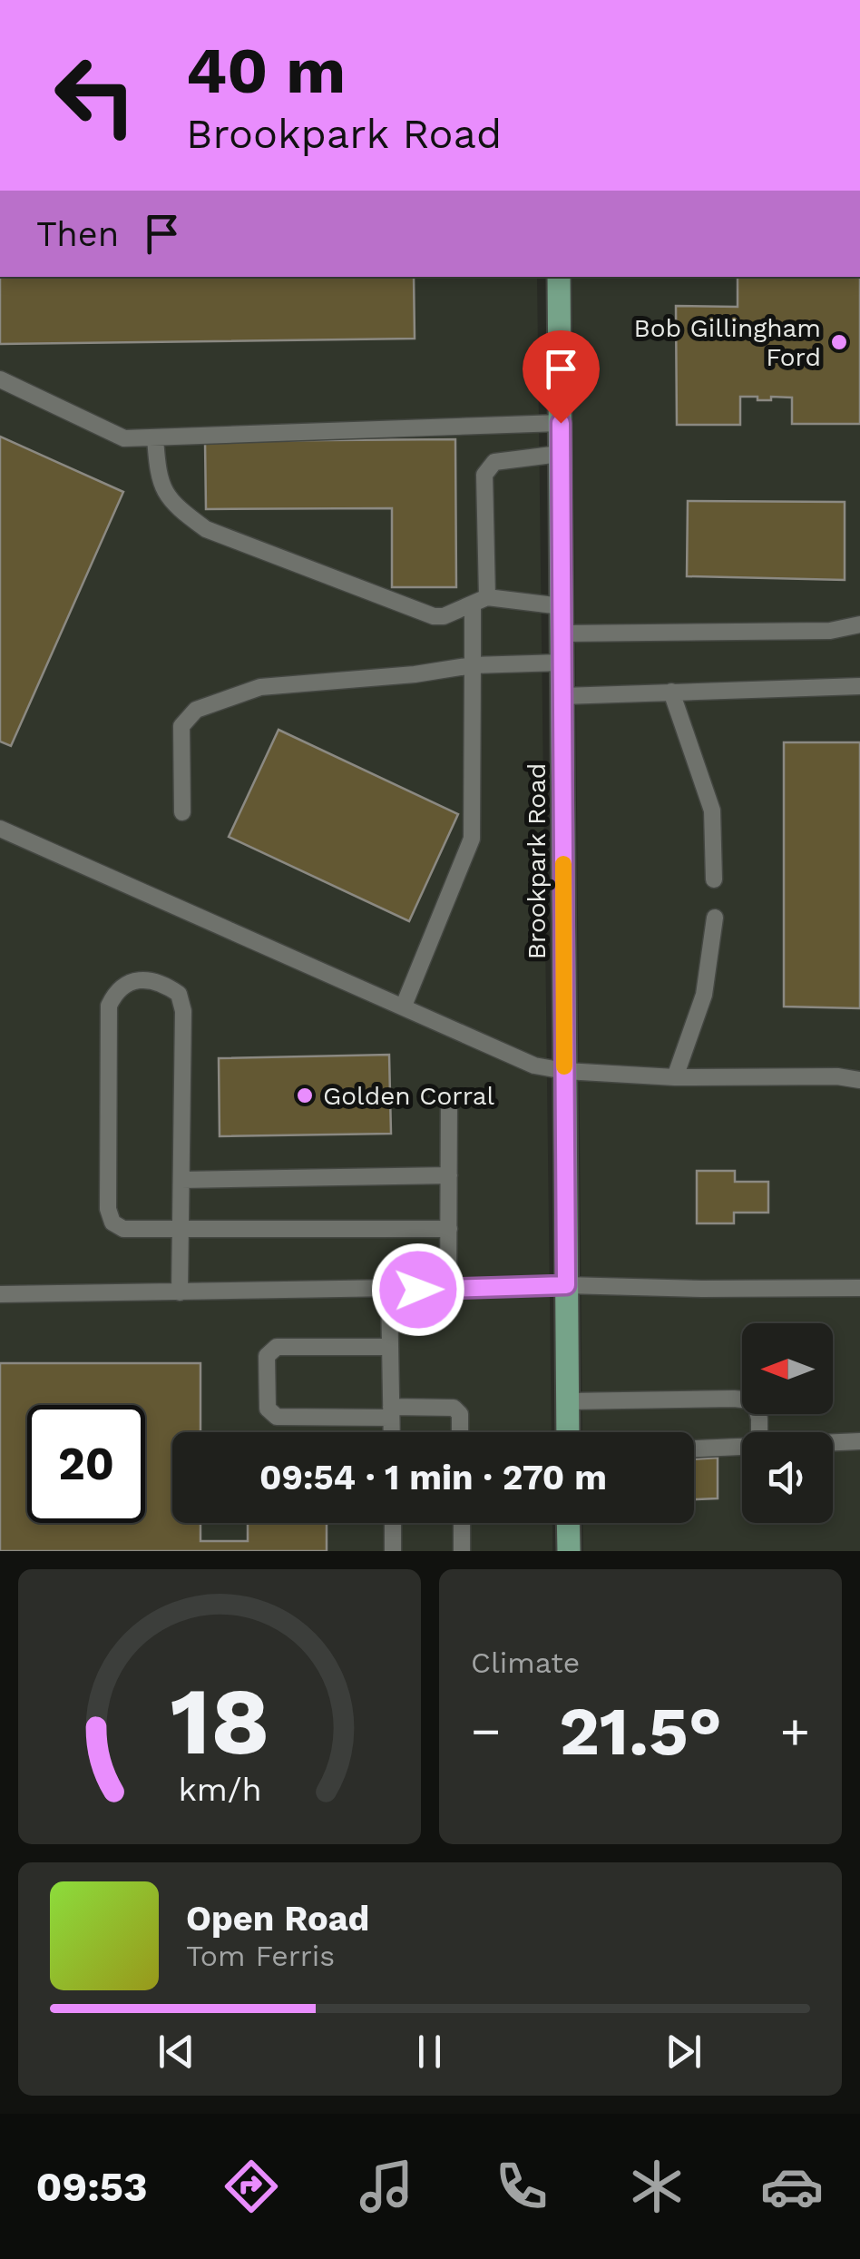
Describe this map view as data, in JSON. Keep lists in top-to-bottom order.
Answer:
{
  "streets": {
    "main road": ["Brookpark Road"]
  },
  "places": ["Bob Gillingham Ford", "Golden Corral"],
  "north": "left",
  "page": {
    "turn": ["40 m", "Brookpark Road"],
    "then": "Then",
    "limit": "20",
    "trip": "09:54 · 1 min · 270 m",
    "tile": "Climate",
    "heat": ["−", "21.5°", "+"],
    "song": ["Open Road", "Tom Ferris"],
    "tabs": "09:53",
    "gauge": ["18", "km/h"]
  }
}
